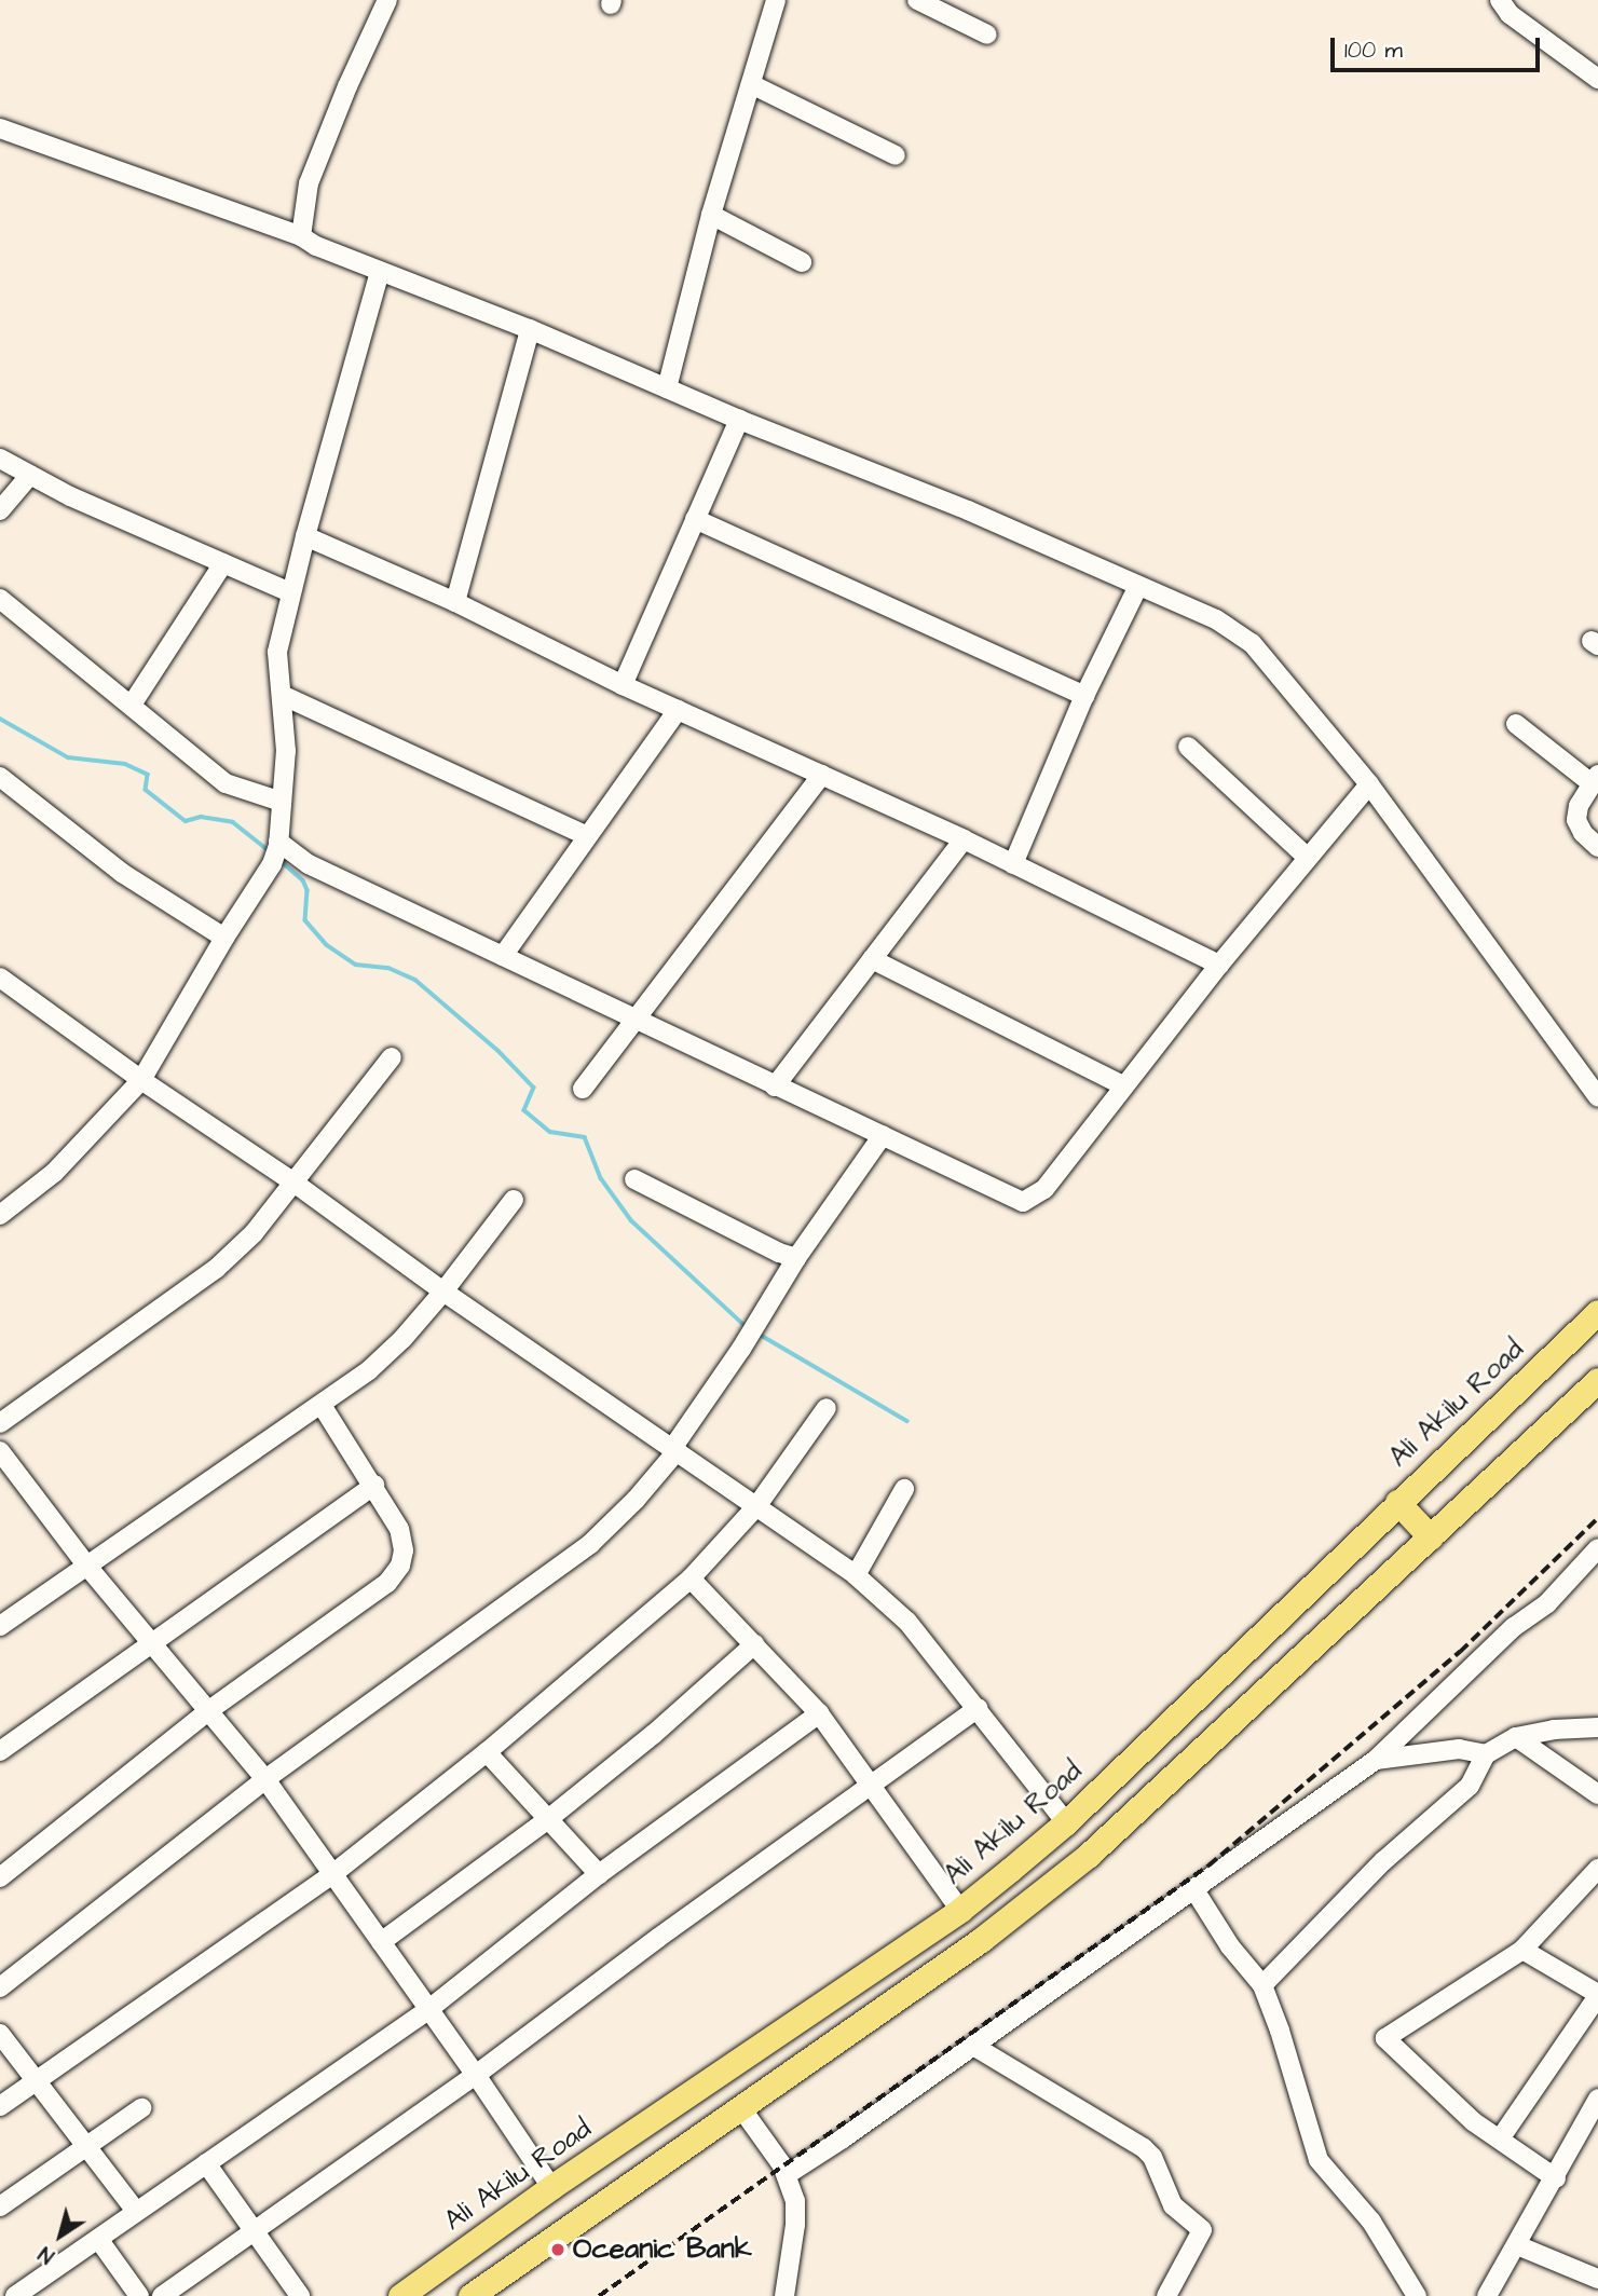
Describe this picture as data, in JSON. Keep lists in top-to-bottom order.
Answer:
{
  "streets": {
    "main road": ["Ali Akilu Road"]
  },
  "places": ["Oceanic Bank"],
  "scale_bar": "100 m",
  "north": "bottom left"
}
